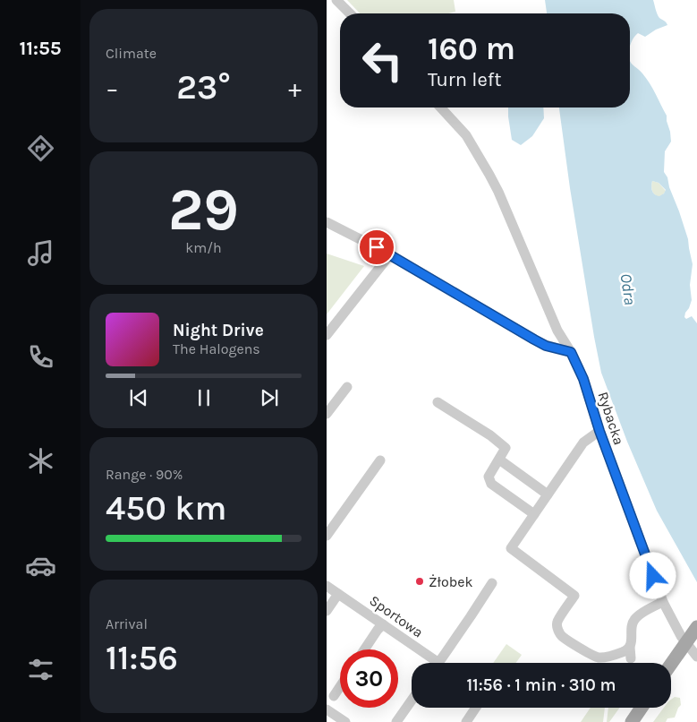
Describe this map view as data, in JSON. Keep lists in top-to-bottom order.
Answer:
{
  "streets": {
    "street": ["Rybacka", "Sportowa"]
  },
  "water": ["Odra"],
  "places": ["Żłobek"],
  "page": {
    "tabs": "11:55",
    "tile": [
      "Climate",
      ["29", "km/h"],
      ["Range · 90%", "450 km"],
      ["Arrival", "11:56"]
    ],
    "turn": ["160 m", "Turn left"],
    "heat": ["−", "23°", "+"],
    "song": ["Night Drive", "The Halogens"],
    "limit": "30",
    "trip": "11:56 · 1 min · 310 m"
  }
}
